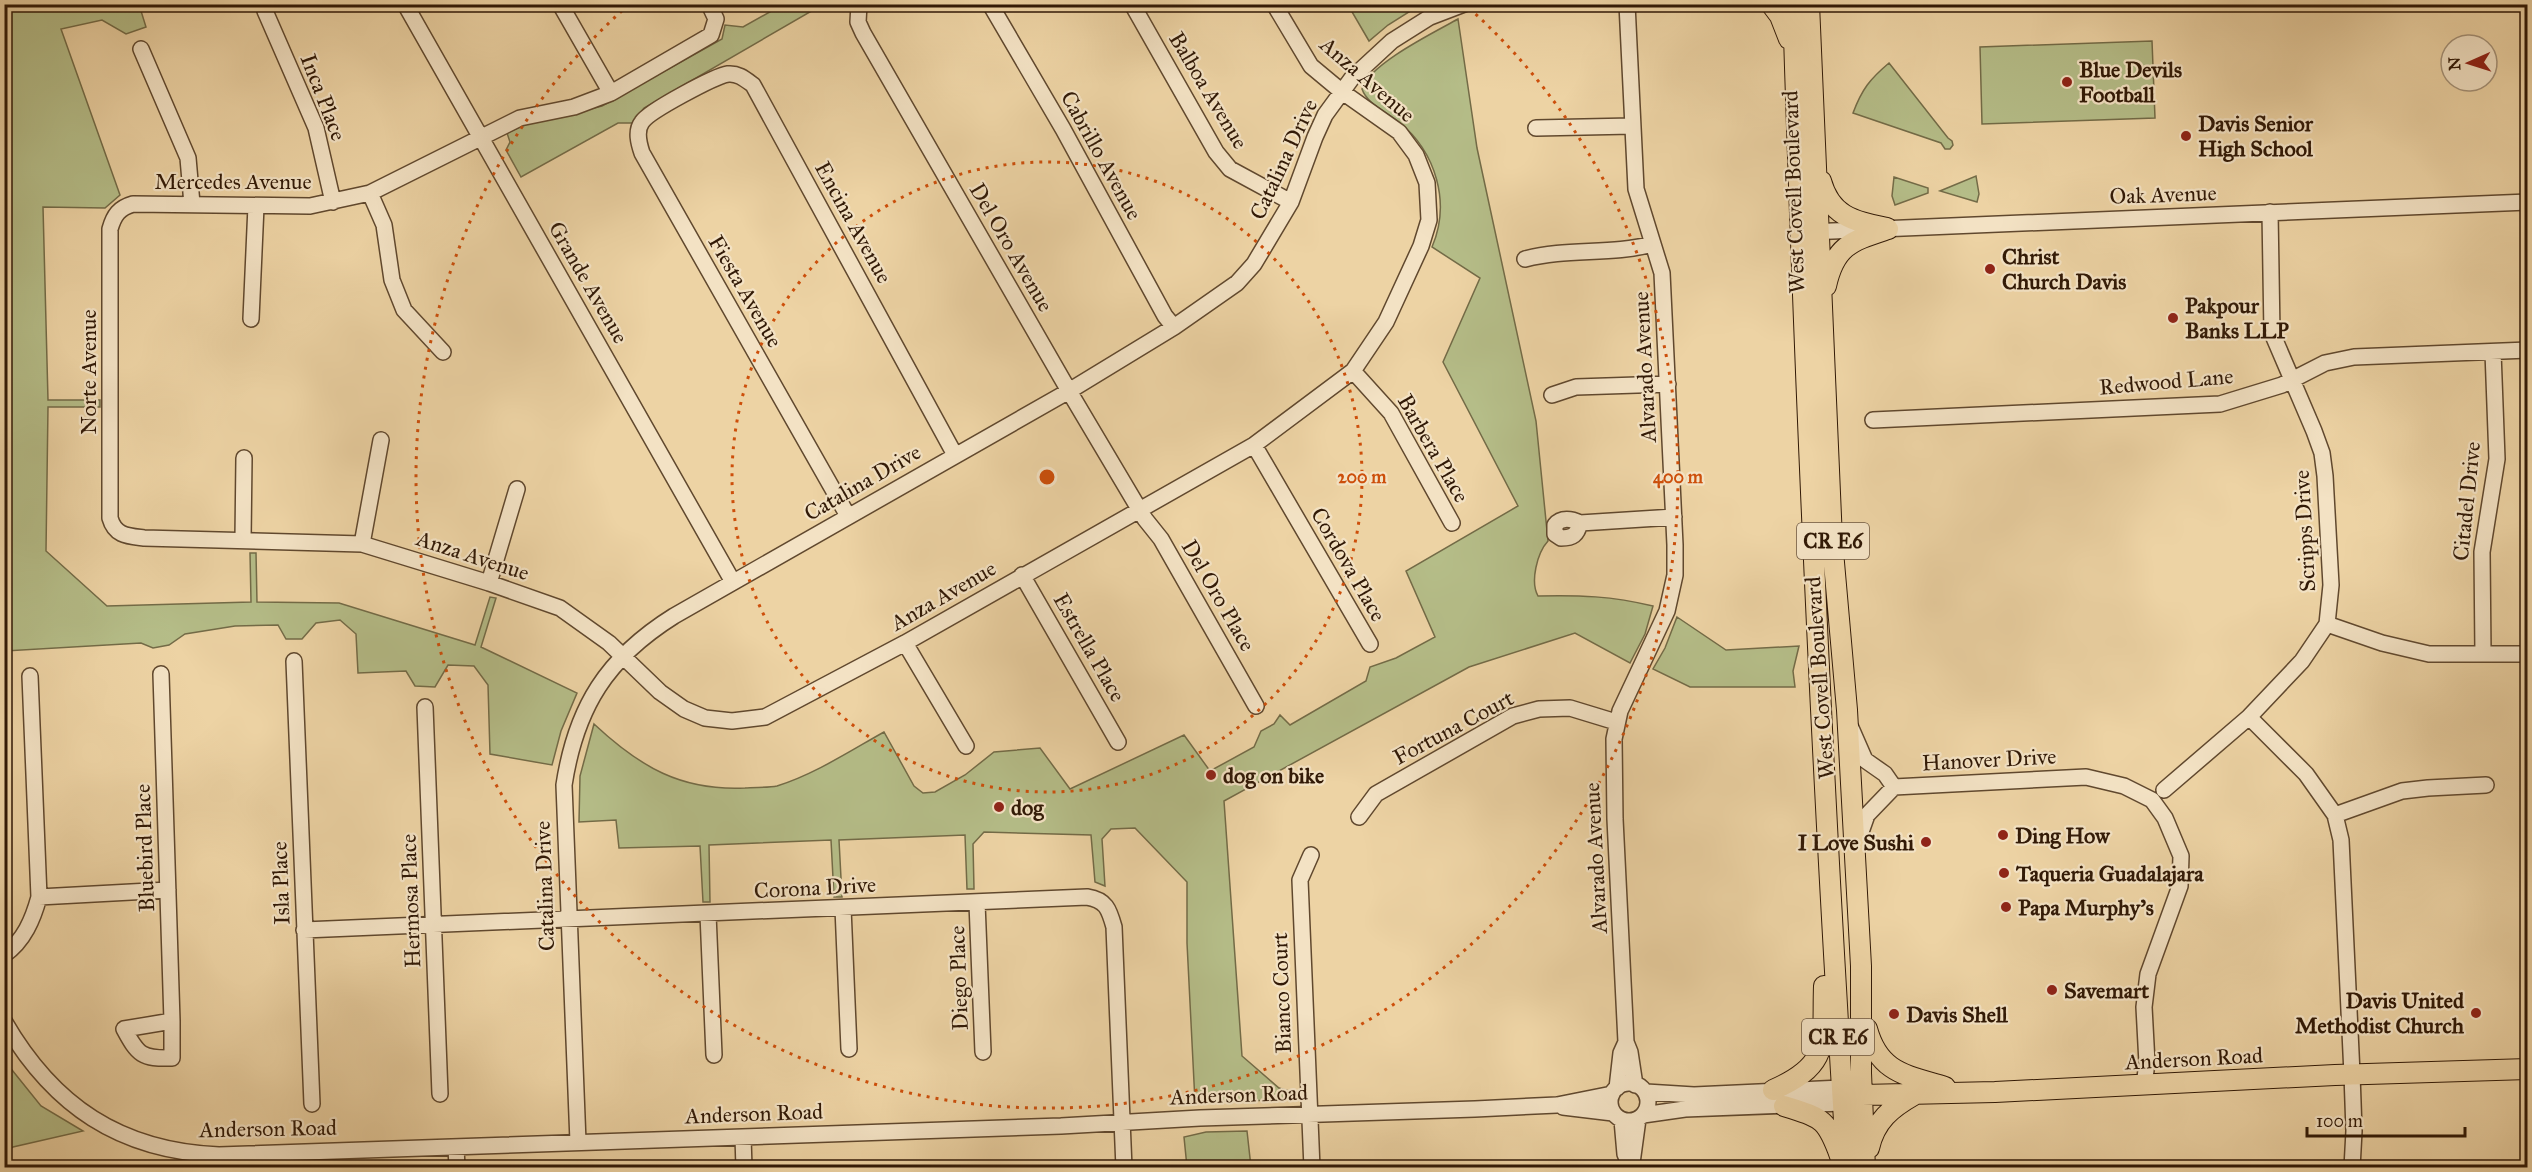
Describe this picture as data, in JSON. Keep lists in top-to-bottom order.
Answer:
{
  "streets": {
    "main road": ["West Covell Boulevard", "CR E6", "Anderson Road"],
    "street": [
      "Anza Avenue",
      "Balboa Avenue",
      "Inca Place",
      "Cabrillo Avenue",
      "Catalina Drive",
      "Mercedes Avenue",
      "Oak Avenue",
      "Encina Avenue",
      "Del Oro Avenue",
      "Grande Avenue",
      "Fiesta Avenue",
      "Alvarado Avenue",
      "Norte Avenue",
      "Redwood Lane",
      "Barbera Place",
      "Citadel Drive",
      "Scripps Drive",
      "Cordova Place",
      "Del Oro Place",
      "Estrella Place",
      "Fortuna Court",
      "Hanover Drive",
      "Bluebird Place",
      "Isla Place",
      "Corona Drive",
      "Hermosa Place",
      "Diego Place",
      "Bianco Court"
    ]
  },
  "crossings": [
    ["Anza Avenue", "Catalina Drive"],
    ["Anza Avenue", "Del Oro Avenue"],
    ["Anza Avenue", "Norte Avenue"],
    ["Anza Avenue", "Barbera Place"],
    ["Anza Avenue", "Cordova Place"],
    ["Anza Avenue", "Del Oro Place"],
    ["Anza Avenue", "Estrella Place"],
    ["Balboa Avenue", "Catalina Drive"],
    ["Inca Place", "Mercedes Avenue"],
    ["Cabrillo Avenue", "Catalina Drive"],
    ["Catalina Drive", "Encina Avenue"],
    ["Catalina Drive", "Del Oro Avenue"],
    ["Catalina Drive", "Grande Avenue"],
    ["Catalina Drive", "Fiesta Avenue"],
    ["Catalina Drive", "Corona Drive"],
    ["Catalina Drive", "Anderson Road"],
    ["Mercedes Avenue", "Grande Avenue"],
    ["Mercedes Avenue", "Norte Avenue"],
    ["West Covell Boulevard", "Oak Avenue"],
    ["West Covell Boulevard", "Hanover Drive"],
    ["West Covell Boulevard", "Anderson Road"],
    ["Oak Avenue", "Scripps Drive"],
    ["Encina Avenue", "Fiesta Avenue"],
    ["Del Oro Avenue", "Del Oro Place"],
    ["Alvarado Avenue", "Fortuna Court"],
    ["Alvarado Avenue", "Anderson Road"],
    ["Redwood Lane", "Citadel Drive"],
    ["Redwood Lane", "Scripps Drive"],
    ["Scripps Drive", "Hanover Drive"],
    ["Isla Place", "Corona Drive"],
    ["Corona Drive", "Hermosa Place"],
    ["Corona Drive", "Diego Place"],
    ["Corona Drive", "Anderson Road"],
    ["Bianco Court", "Anderson Road"]
  ],
  "places": [
    "Blue Devils Football",
    "Davis Senior High School",
    "Christ Church Davis",
    "Pakpour Banks LLP",
    "dog on bike",
    "dog",
    "Ding How",
    "I Love Sushi",
    "Taqueria Guadalajara",
    "Papa Murphy's",
    "Savemart",
    "Davis United Methodist Church",
    "Davis Shell"
  ],
  "scale_bar": "100 m",
  "north": "left",
  "rings": ["200 m", "400 m"]
}
